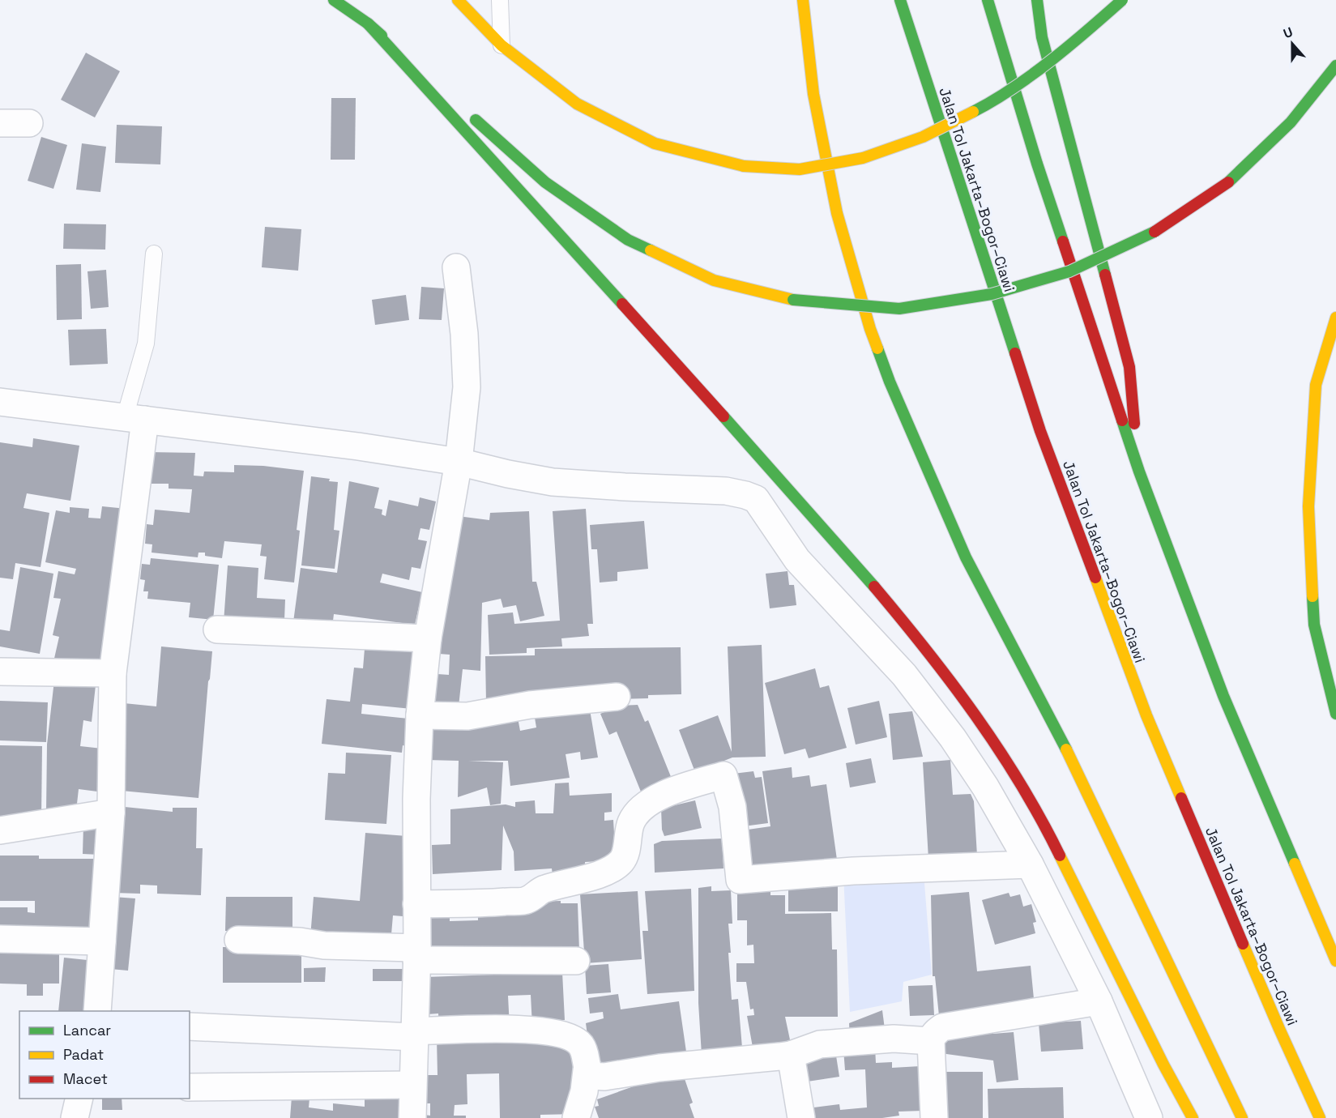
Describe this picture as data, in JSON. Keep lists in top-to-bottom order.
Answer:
{
  "streets": {
    "highway": ["Jalan Tol Jakarta–Bogor–Ciawi"]
  },
  "legend": ["Lancar", "Padat", "Macet"],
  "north": "top"
}
